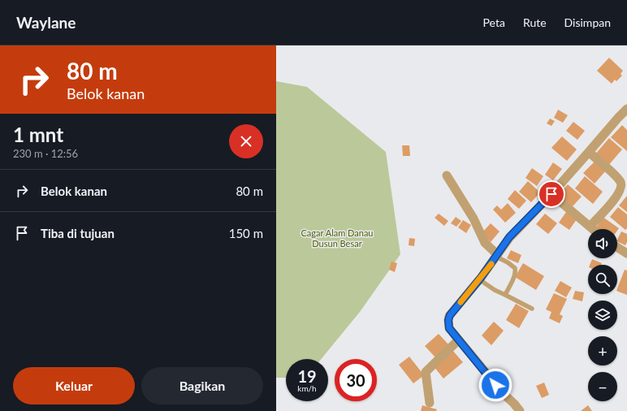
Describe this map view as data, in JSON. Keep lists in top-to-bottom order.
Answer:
{
  "parks": ["Cagar Alam Danau Dusun Besar"],
  "page": {
    "header": "Waylane",
    "nav": ["Peta", "Rute", "Disimpan"],
    "turn": ["80 m", "Belok kanan"],
    "heading": ["1 mnt", "230 m · 12:56"],
    "list": [
      {
        "name": "Belok kanan",
        "value": "80 m"
      },
      {
        "name": "Tiba di tujuan",
        "value": "150 m"
      }
    ],
    "map_buttons": ["+", "−"],
    "speed": "19 km/h",
    "limit": "30",
    "buttons": ["Keluar", "Bagikan"]
  }
}
